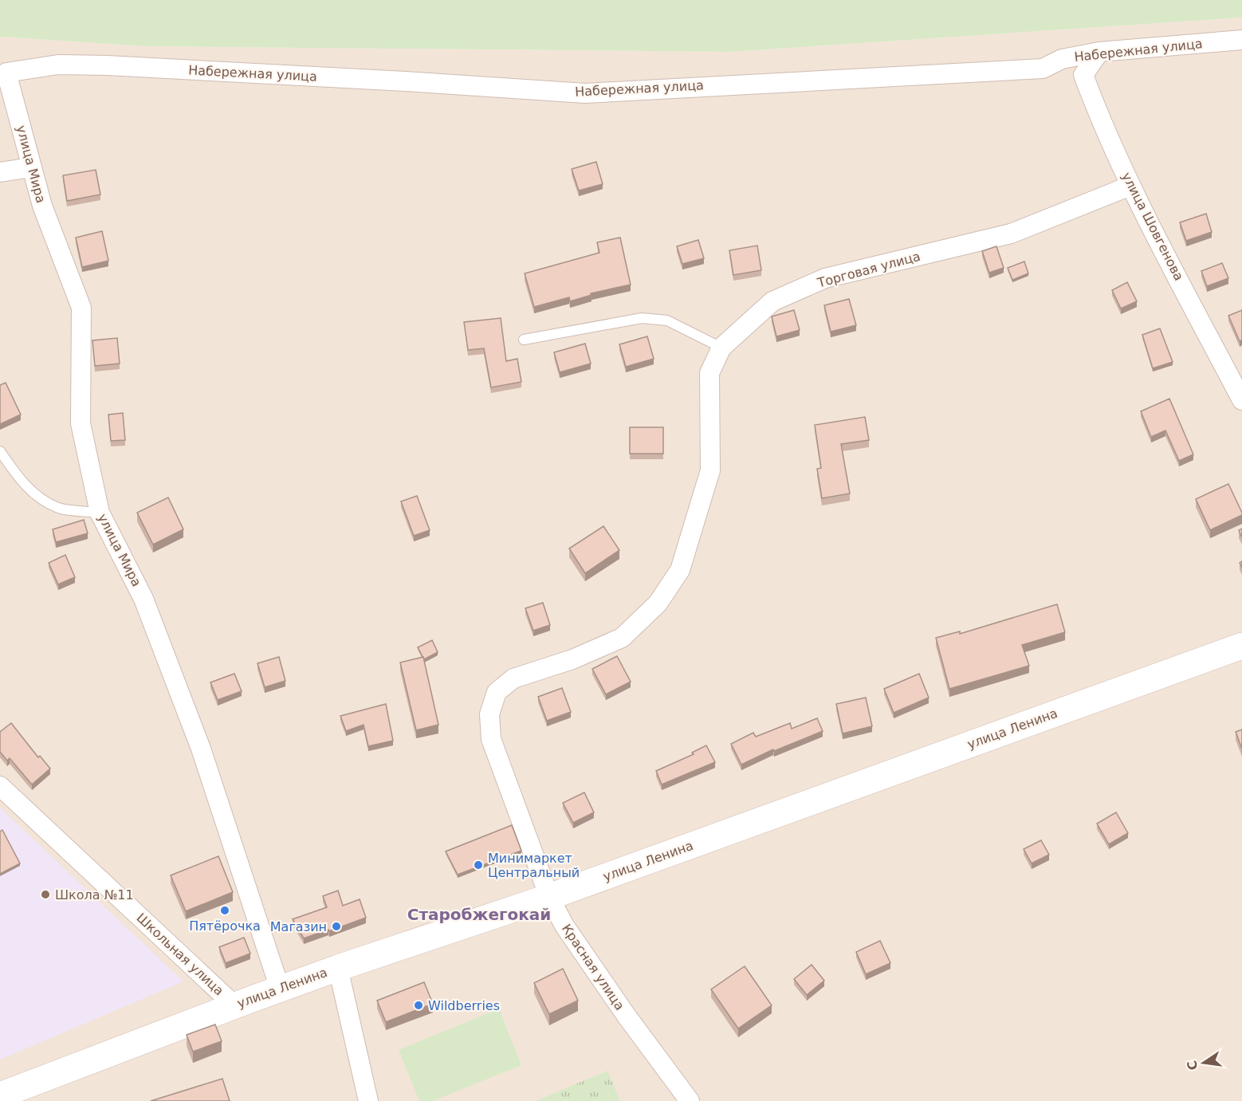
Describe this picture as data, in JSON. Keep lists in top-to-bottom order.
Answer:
{
  "streets": {
    "street": [
      "Набережная улица",
      "улица Мира",
      "улица Шовгенова",
      "Торговая улица",
      "улица Ленина",
      "Школьная улица",
      "Красная улица"
    ]
  },
  "crossings": [
    ["Набережная улица", "улица Мира"],
    ["улица Мира", "улица Ленина"],
    ["улица Шовгенова", "Торговая улица"],
    ["Торговая улица", "Красная улица"],
    ["улица Ленина", "Школьная улица"],
    ["улица Ленина", "Красная улица"]
  ],
  "districts": ["Старобжегокай"],
  "places": [
    "Минимаркет Центральный",
    "Школа №11",
    "Пятёрочка",
    "Магазин",
    "Wildberries"
  ],
  "north": "left"
}
